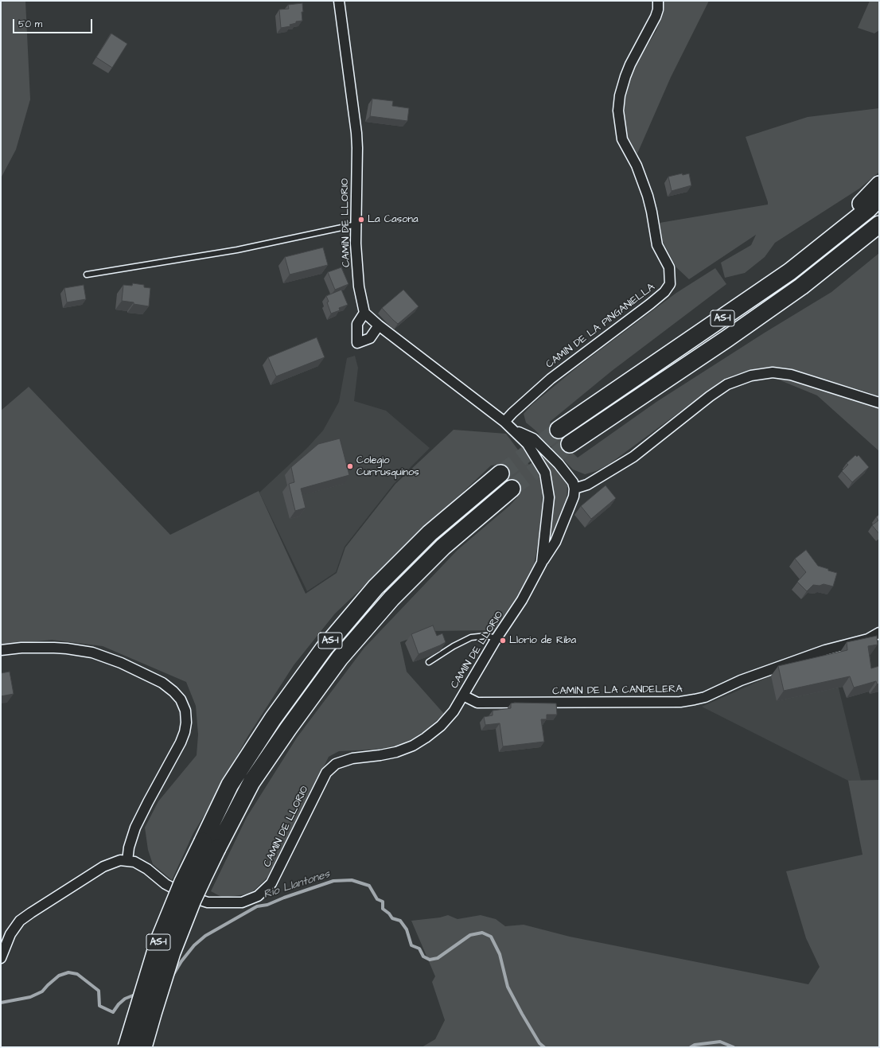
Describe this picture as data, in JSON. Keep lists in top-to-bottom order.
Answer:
{
  "streets": {
    "highway": ["AS-I"],
    "street": ["CAMÍN DE LLORIO", "CAMÍN DE LA PINGANIELLA", "CAMÍN DE LA CANDELERA"]
  },
  "crossings": [
    ["CAMÍN DE LLORIO", "CAMÍN DE LA PINGANIELLA"],
    ["CAMÍN DE LLORIO", "CAMÍN DE LA CANDELERA"]
  ],
  "water": ["Rio Llantones"],
  "places": ["La Casona", "Colegio Currusquinos", "Llorio de Riba"],
  "scale_bar": "50 m"
}
